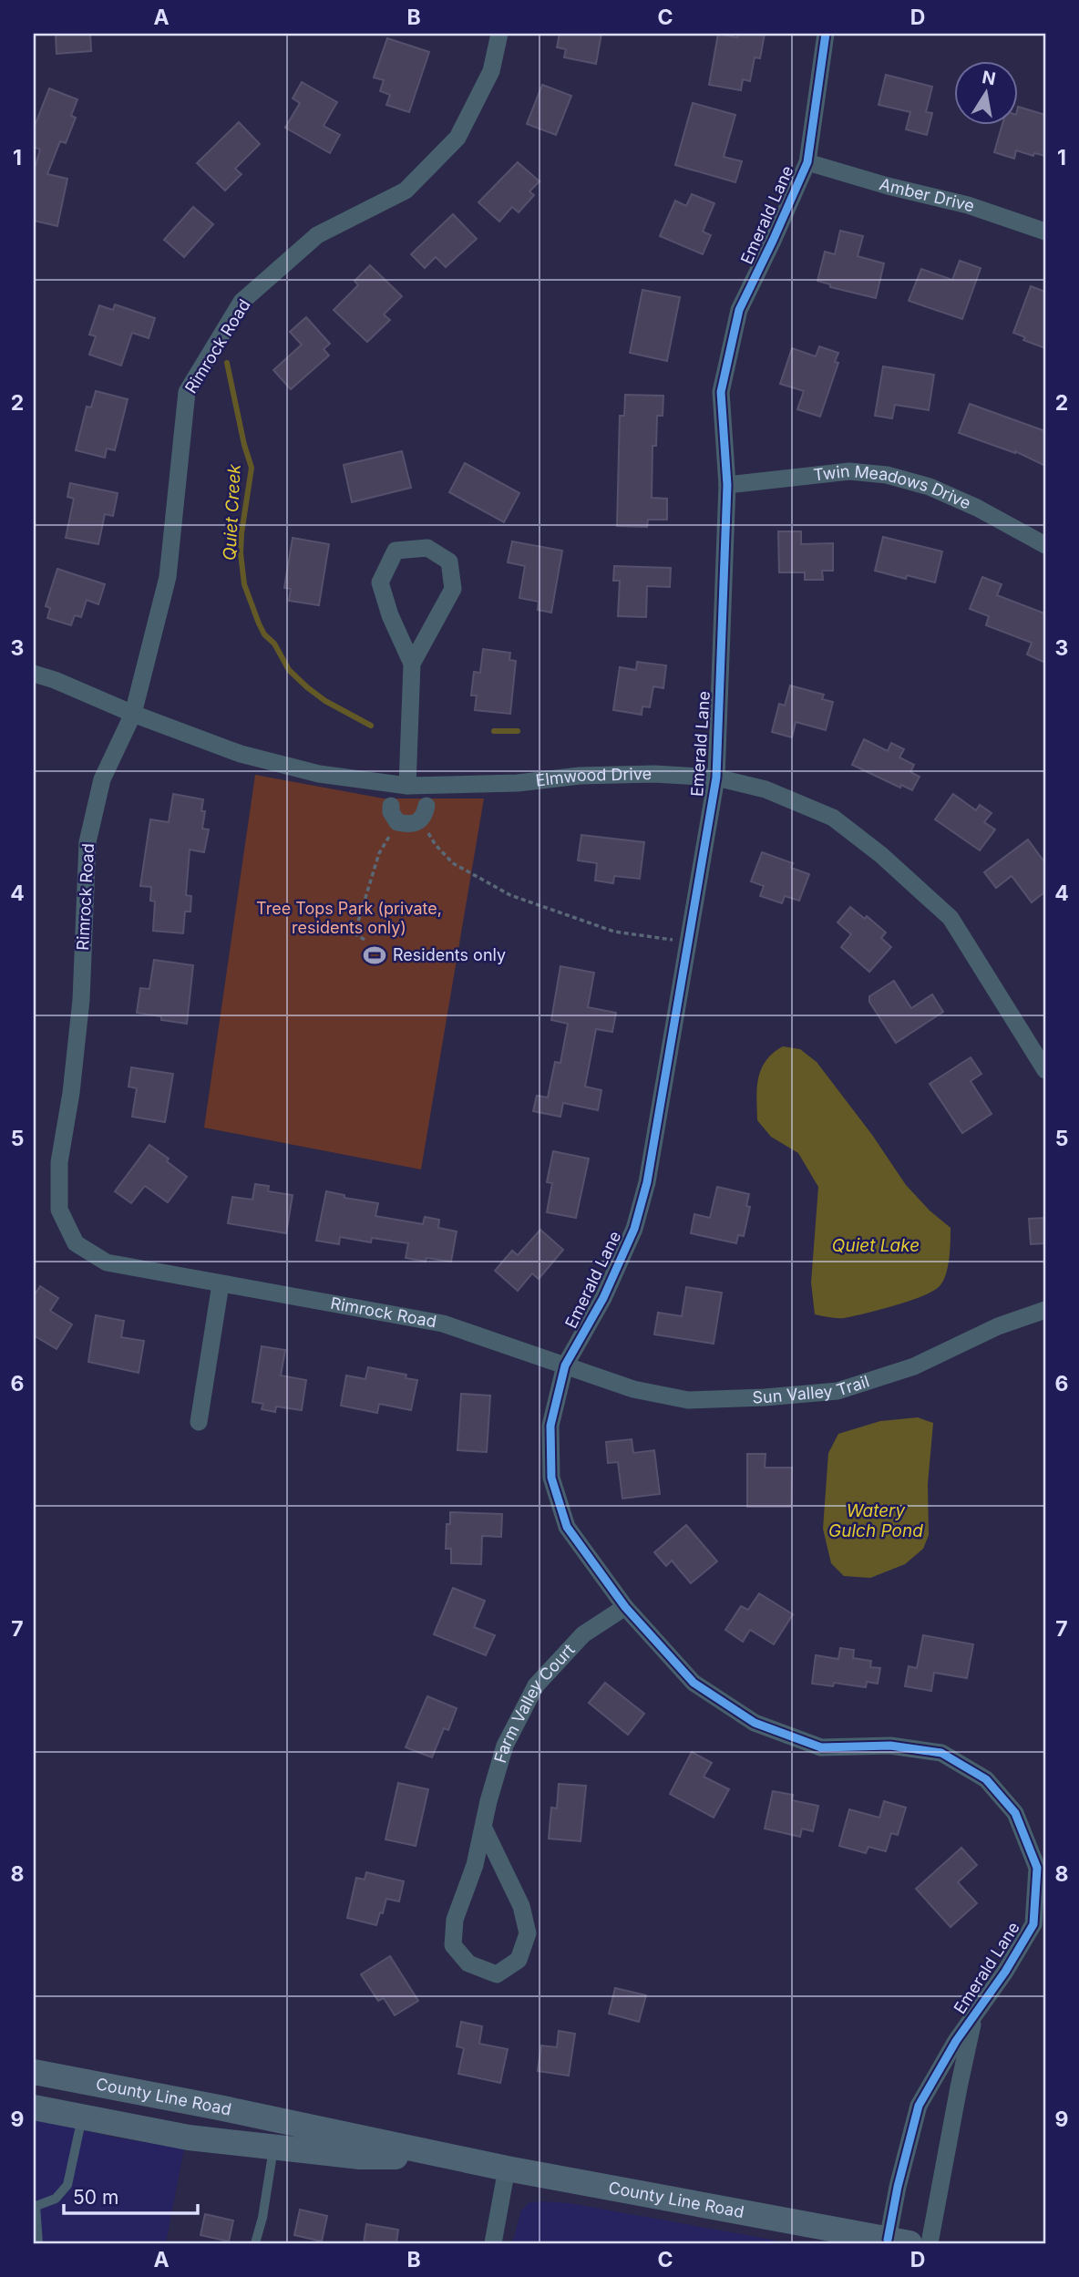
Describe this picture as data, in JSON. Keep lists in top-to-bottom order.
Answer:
{
  "streets": {
    "main road": ["County Line Road"],
    "street": [
      "Amber Drive",
      "Emerald Lane",
      "Rimrock Road",
      "Twin Meadows Drive",
      "Elmwood Drive",
      "Sun Valley Trail",
      "Farm Valley Court"
    ]
  },
  "crossings": [
    ["Amber Drive", "Emerald Lane"],
    ["Emerald Lane", "Rimrock Road"],
    ["Emerald Lane", "Twin Meadows Drive"],
    ["Emerald Lane", "Elmwood Drive"],
    ["Emerald Lane", "Sun Valley Trail"],
    ["Emerald Lane", "Farm Valley Court"],
    ["Emerald Lane", "County Line Road"],
    ["Rimrock Road", "Elmwood Drive"],
    ["Rimrock Road", "Sun Valley Trail"]
  ],
  "water": ["Quiet Creek", "Quiet Lake", "Watery Gulch Pond"],
  "parks": ["Tree Tops Park (private, residents only)"],
  "places": {
    "sports": ["Residents only"]
  },
  "scale_bar": "50 m",
  "north": "top",
  "grid": {
    "columns": [
      "A",
      "B",
      "C",
      "D"
    ],
    "rows": [
      "1",
      "2",
      "3",
      "4",
      "5",
      "6",
      "7",
      "8",
      "9"
    ]
  }
}
